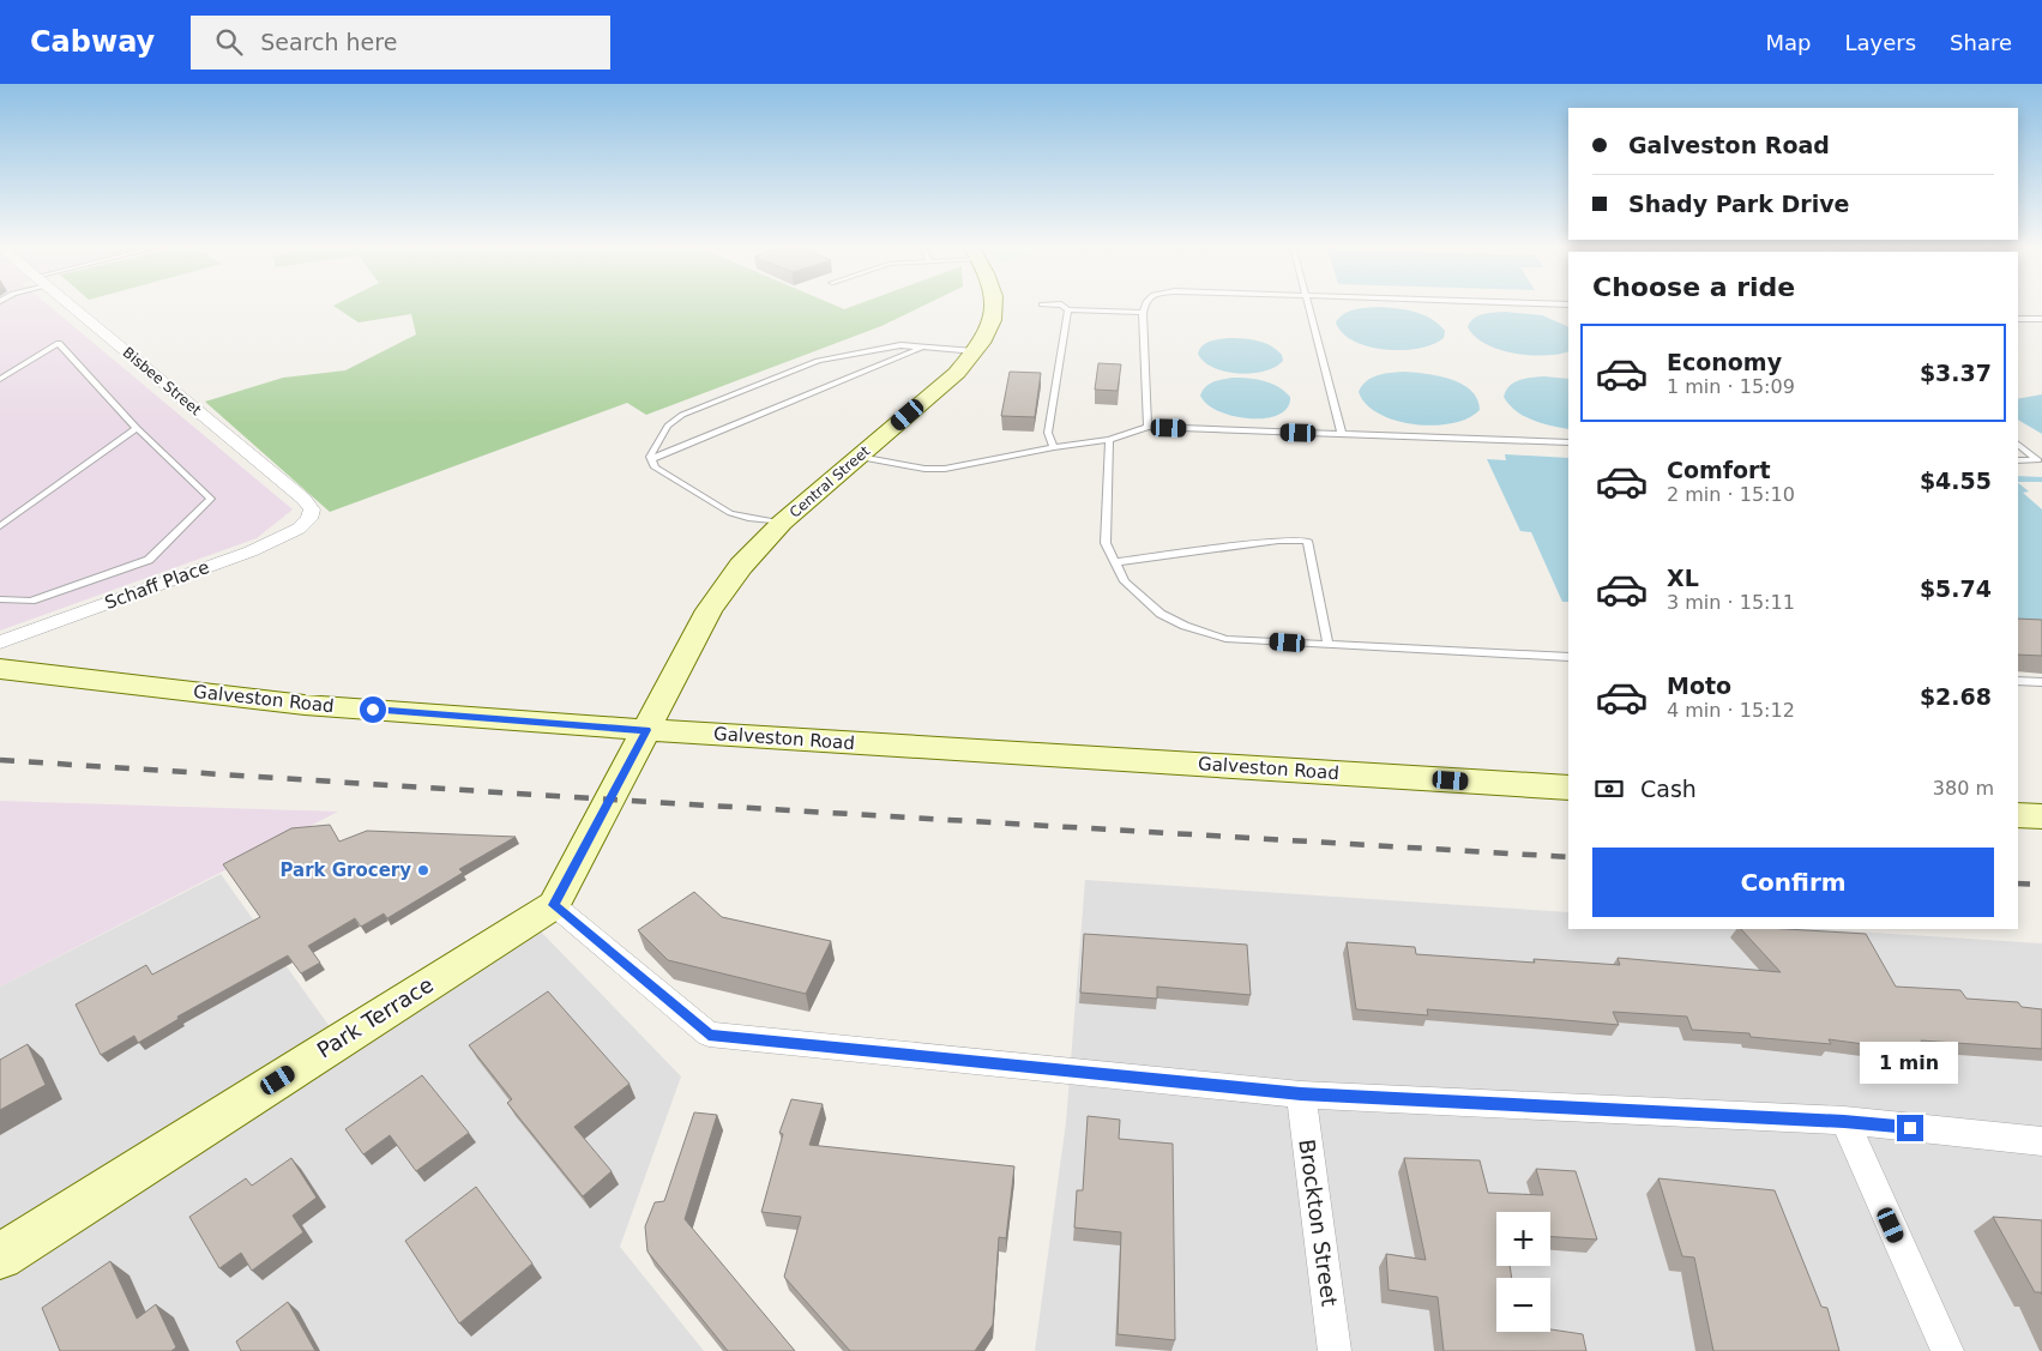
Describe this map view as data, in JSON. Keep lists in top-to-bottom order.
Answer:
{
  "streets": {
    "street": [
      "Bisbee Street",
      "Central Street",
      "Schaff Place",
      "Galveston Road",
      "Park Terrace",
      "Brockton Street"
    ]
  },
  "crossings": [
    ["Bisbee Street", "Schaff Place"],
    ["Central Street", "Galveston Road"],
    ["Central Street", "Park Terrace"],
    ["Galveston Road", "Park Terrace"]
  ],
  "places": ["Park Grocery"],
  "page": {
    "header": "Cabway",
    "search": "Search here",
    "nav": ["Map", "Layers", "Share"],
    "banner": ["Galveston Road", "Shady Park Drive"],
    "heading": "Choose a ride",
    "list": [
      {
        "name": "Economy",
        "note": "1 min · 15:09",
        "value": "$3.37"
      },
      {
        "name": "Comfort",
        "note": "2 min · 15:10",
        "value": "$4.55"
      },
      {
        "name": "XL",
        "note": "3 min · 15:11",
        "value": "$5.74"
      },
      {
        "name": "Moto",
        "note": "4 min · 15:12",
        "value": "$2.68"
      }
    ],
    "pay": ["Cash", "380 m"],
    "buttons": "Confirm",
    "bubble": "1 min",
    "map_buttons": ["+", "−"]
  }
}
